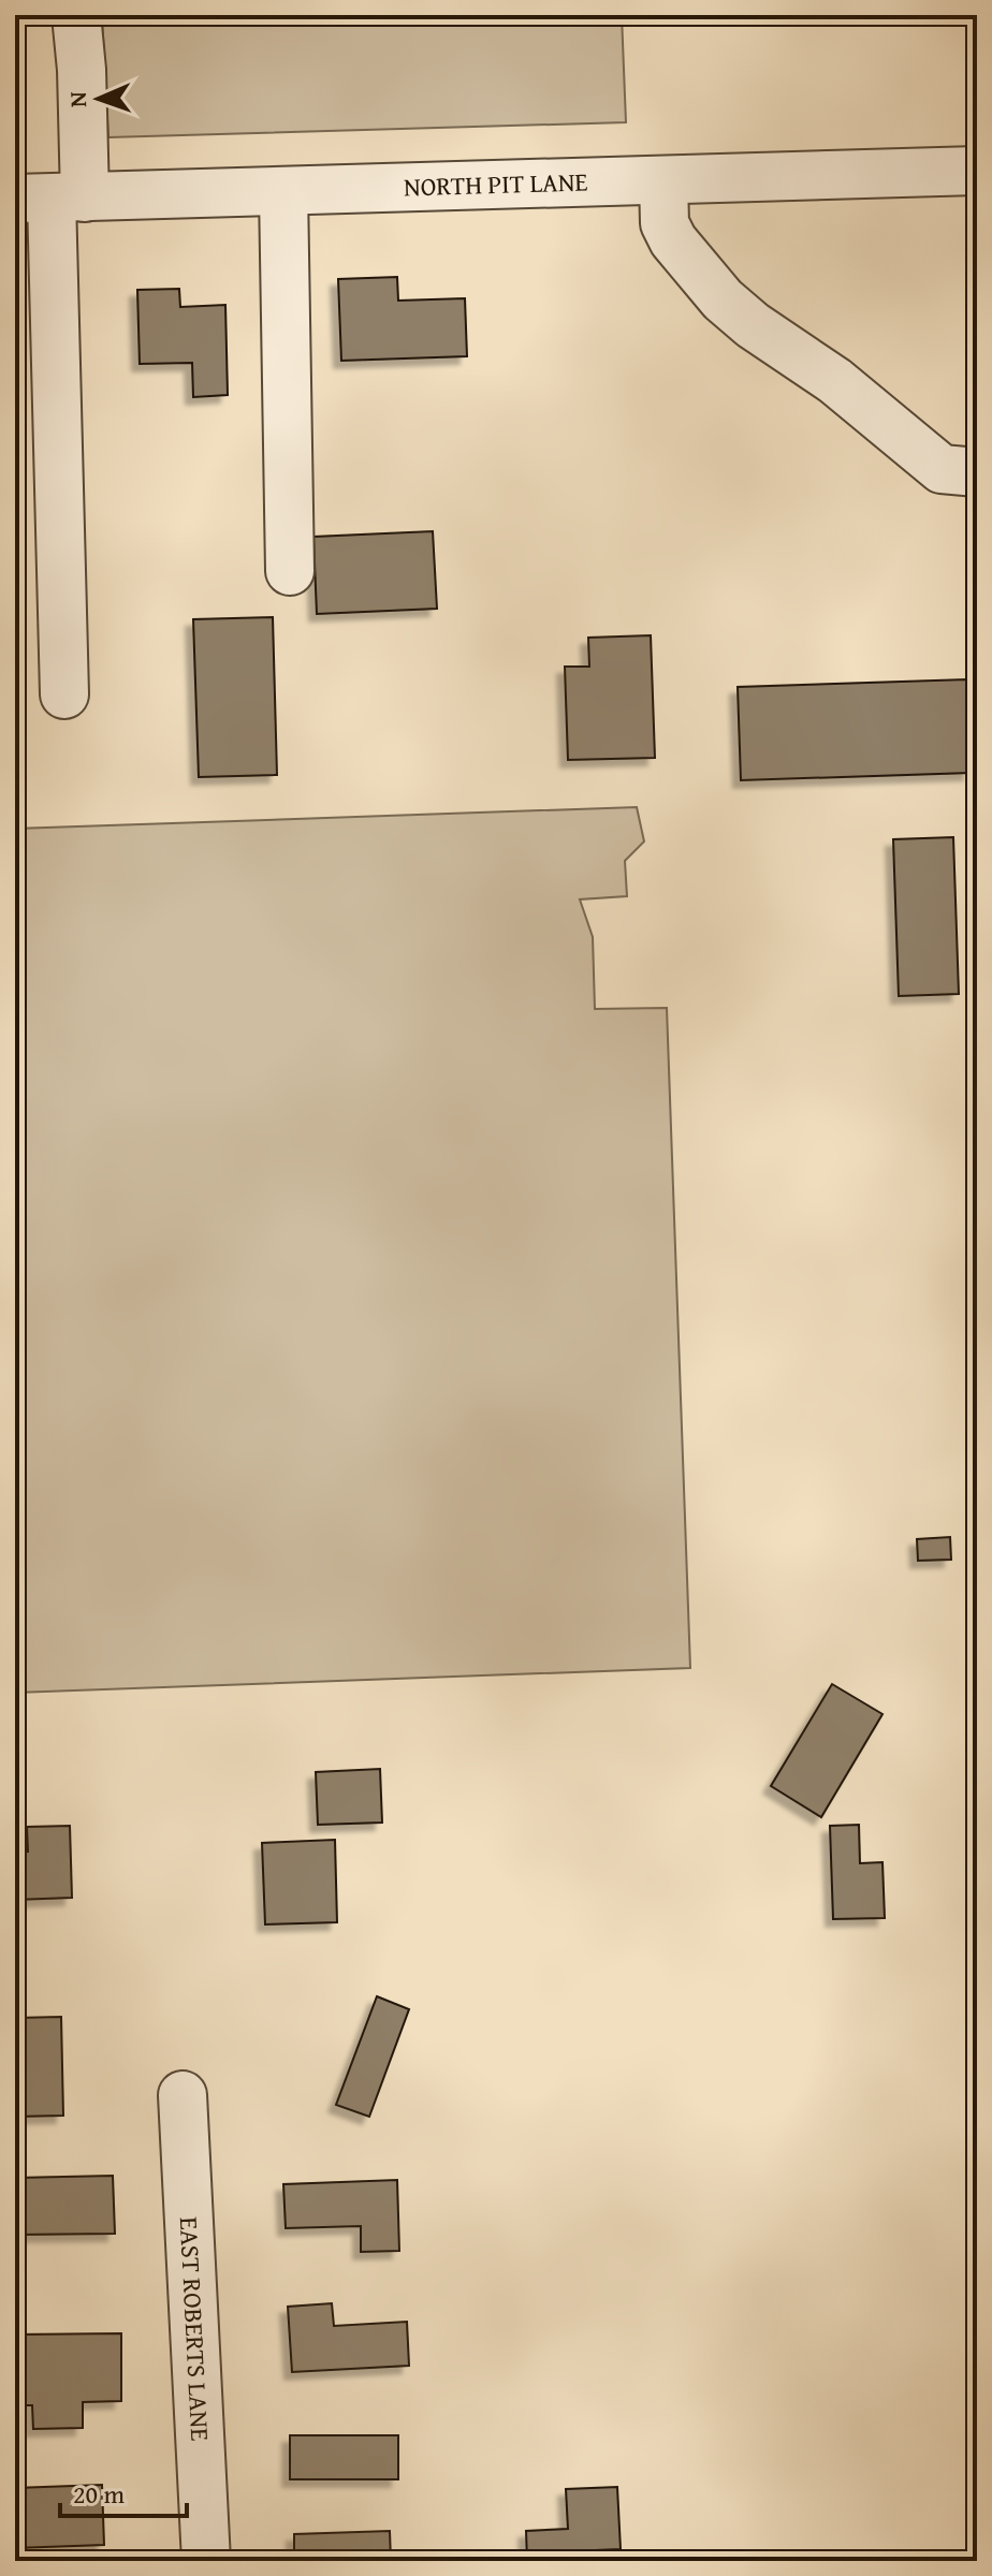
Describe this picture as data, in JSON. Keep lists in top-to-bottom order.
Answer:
{
  "streets": {
    "street": ["NORTH PIT LANE", "EAST ROBERTS LANE"]
  },
  "scale_bar": "20 m",
  "north": "left"
}
